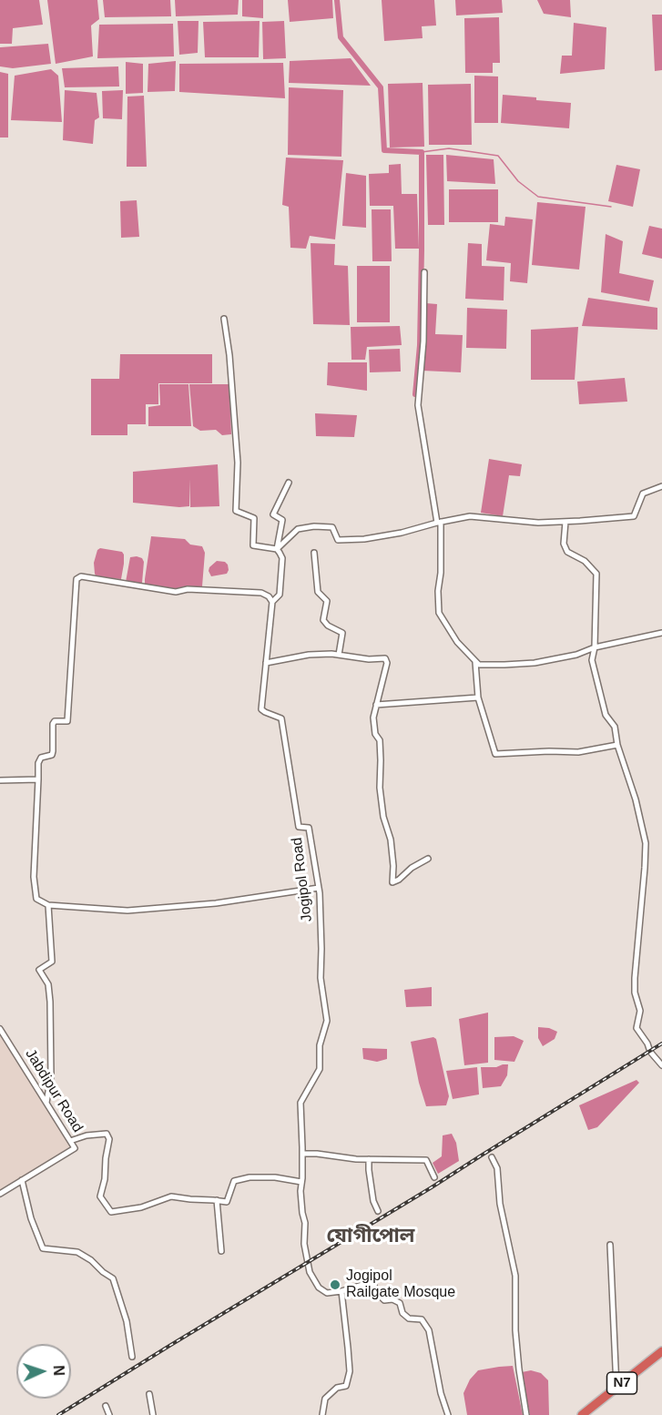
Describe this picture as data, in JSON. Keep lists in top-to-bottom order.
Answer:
{
  "streets": {
    "highway": ["N7"],
    "street": ["Jogipol Road", "Jabdipur Road"]
  },
  "districts": ["যোগীপোল"],
  "places": ["Jogipol Railgate Mosque"],
  "north": "right"
}
